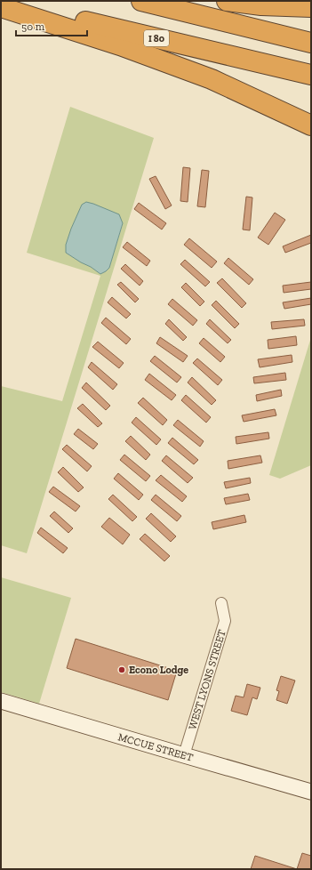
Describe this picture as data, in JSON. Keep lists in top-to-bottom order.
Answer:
{
  "streets": {
    "highway": ["I 80"],
    "main road": ["MCCUE STREET"],
    "street": ["WEST LYONS STREET"]
  },
  "crossings": [
    ["WEST LYONS STREET", "MCCUE STREET"]
  ],
  "places": ["Econo Lodge"],
  "scale_bar": "50 m"
}
